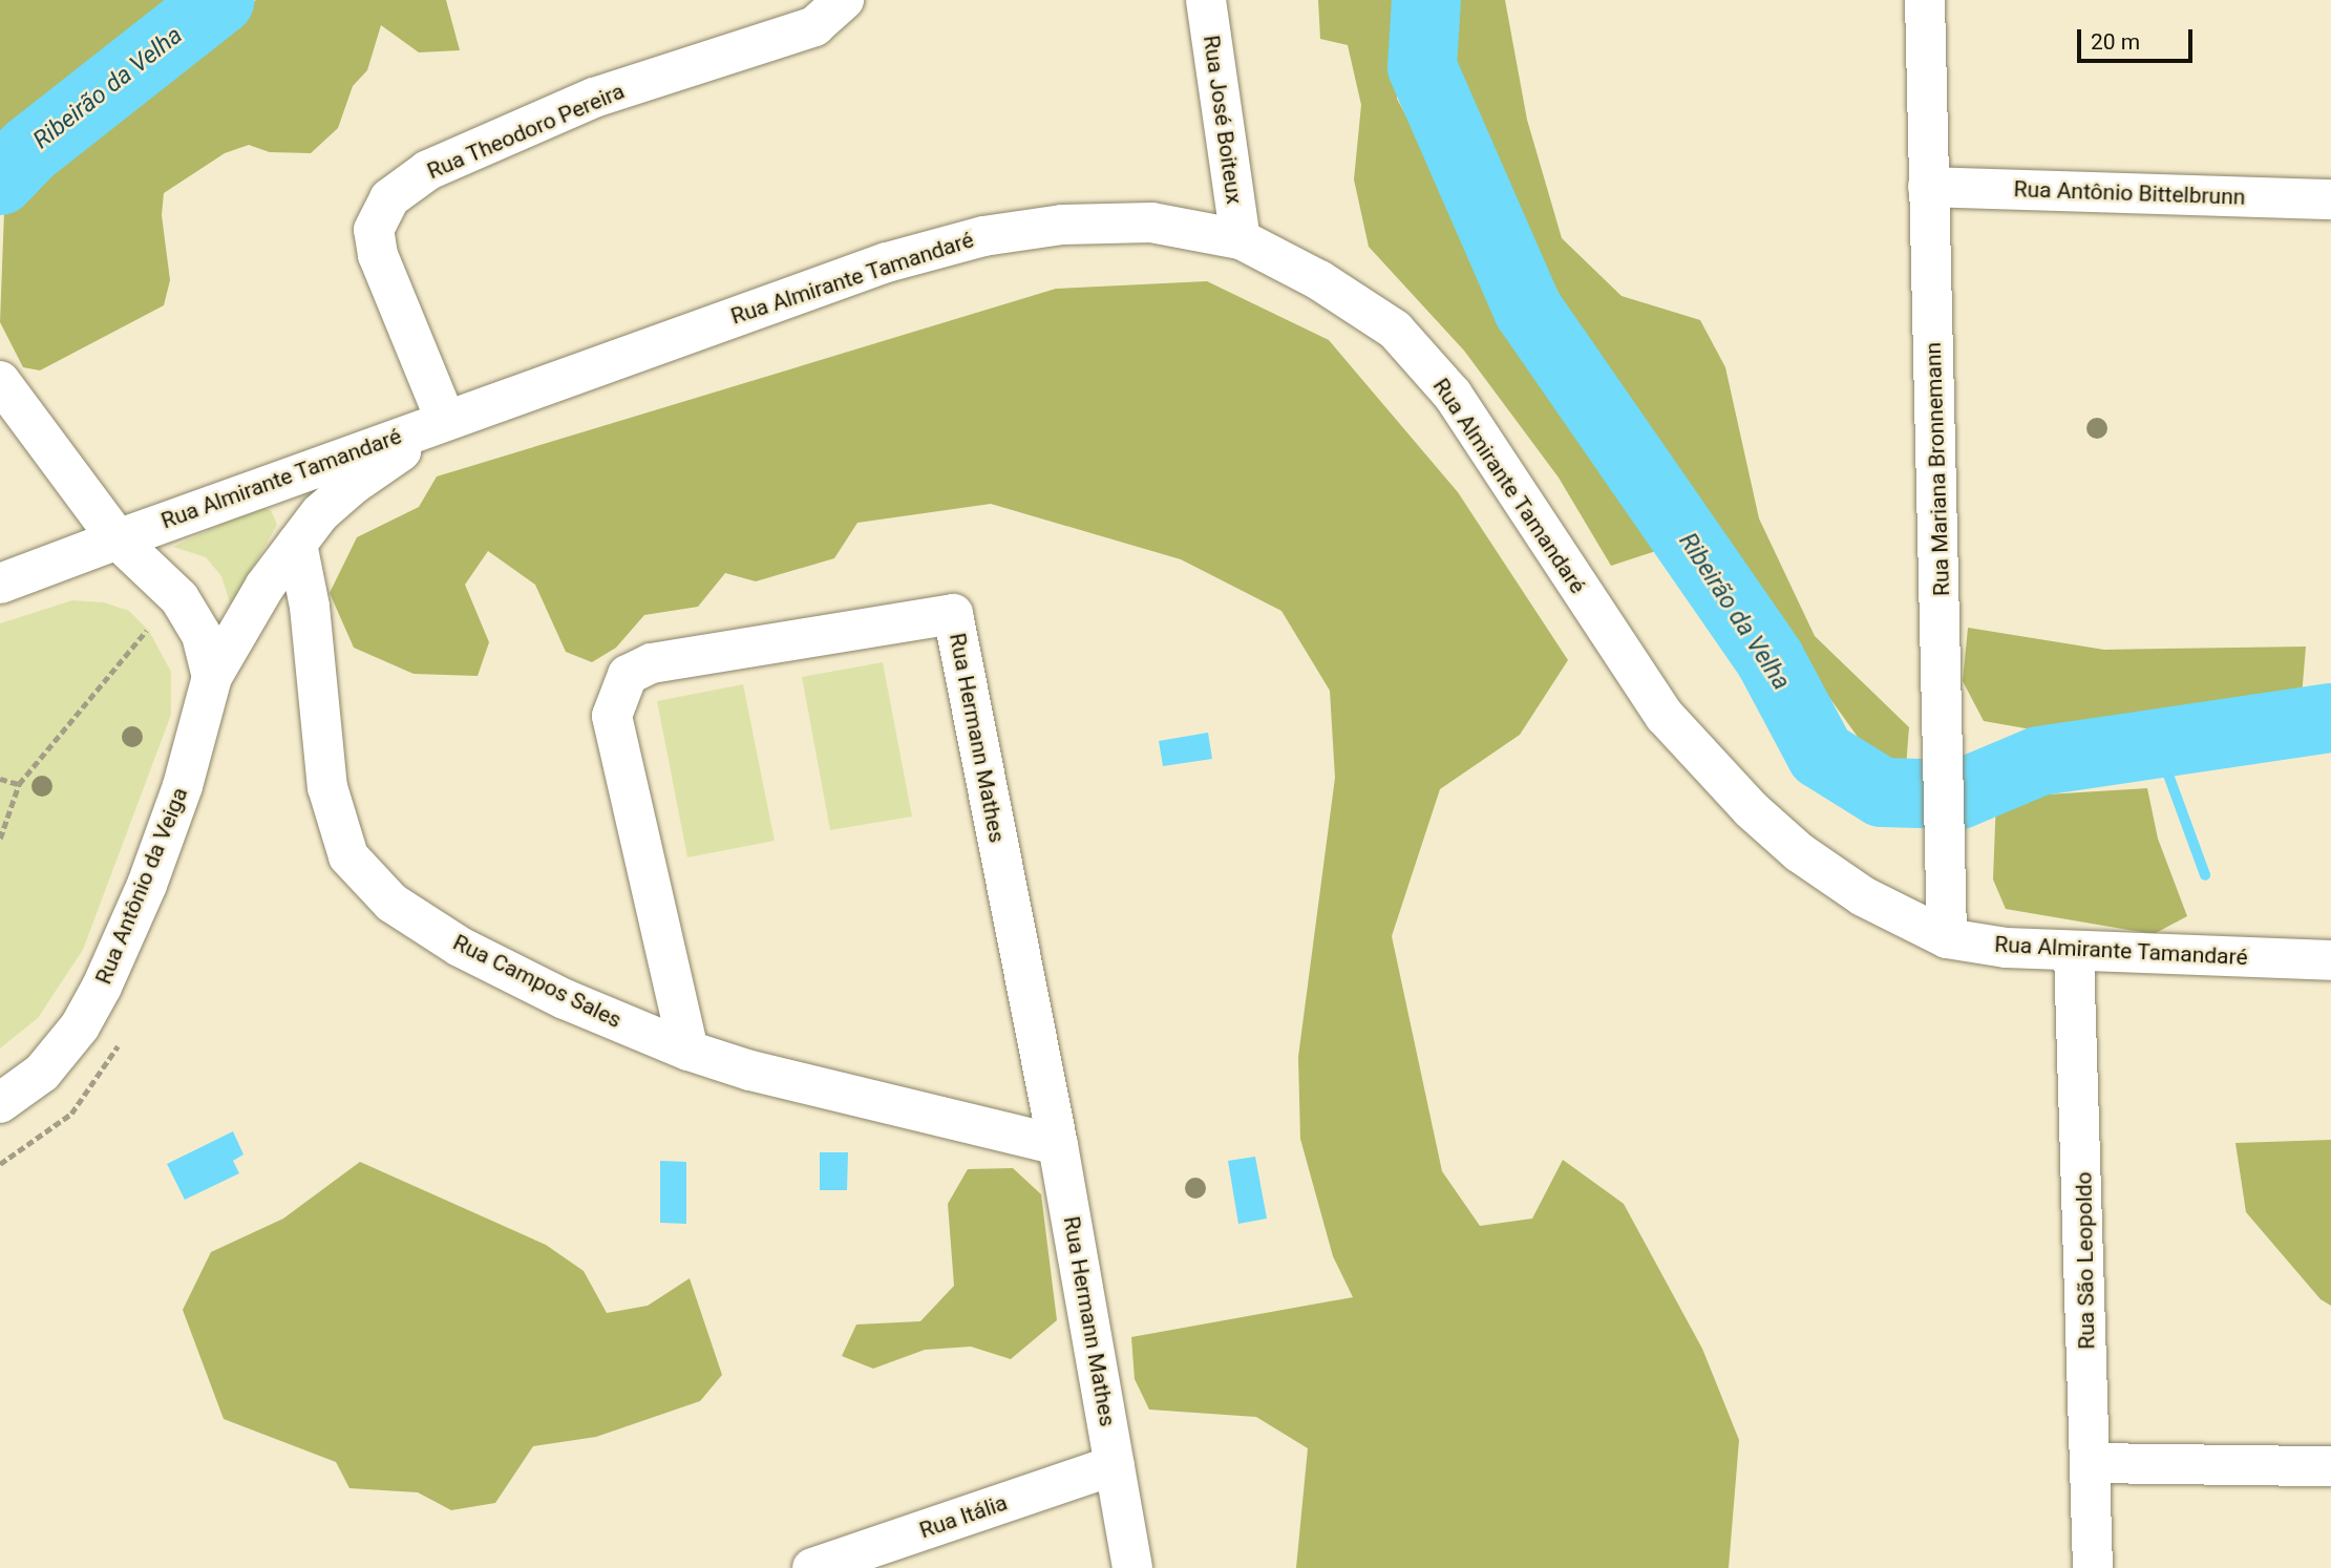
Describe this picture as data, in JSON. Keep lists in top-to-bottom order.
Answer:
{
  "streets": {
    "street": [
      "Rua José Boiteux",
      "Rua Theodoro Pereira",
      "Rua Antônio Bittelbrunn",
      "Rua Almirante Tamandaré",
      "Rua Mariana Bronnemann",
      "Rua Hermann Mathes",
      "Rua Antônio da Veiga",
      "Rua Campos Sales",
      "Rua São Leopoldo",
      "Rua Itália"
    ]
  },
  "crossings": [
    ["Rua José Boiteux", "Rua Almirante Tamandaré"],
    ["Rua Theodoro Pereira", "Rua Almirante Tamandaré"],
    ["Rua Antônio Bittelbrunn", "Rua Mariana Bronnemann"],
    ["Rua Almirante Tamandaré", "Rua Mariana Bronnemann"],
    ["Rua Almirante Tamandaré", "Rua Antônio da Veiga"],
    ["Rua Almirante Tamandaré", "Rua Campos Sales"],
    ["Rua Almirante Tamandaré", "Rua São Leopoldo"],
    ["Rua Hermann Mathes", "Rua Campos Sales"],
    ["Rua Hermann Mathes", "Rua Itália"]
  ],
  "water": ["Ribeirão da Velha"],
  "scale_bar": "20 m"
}
